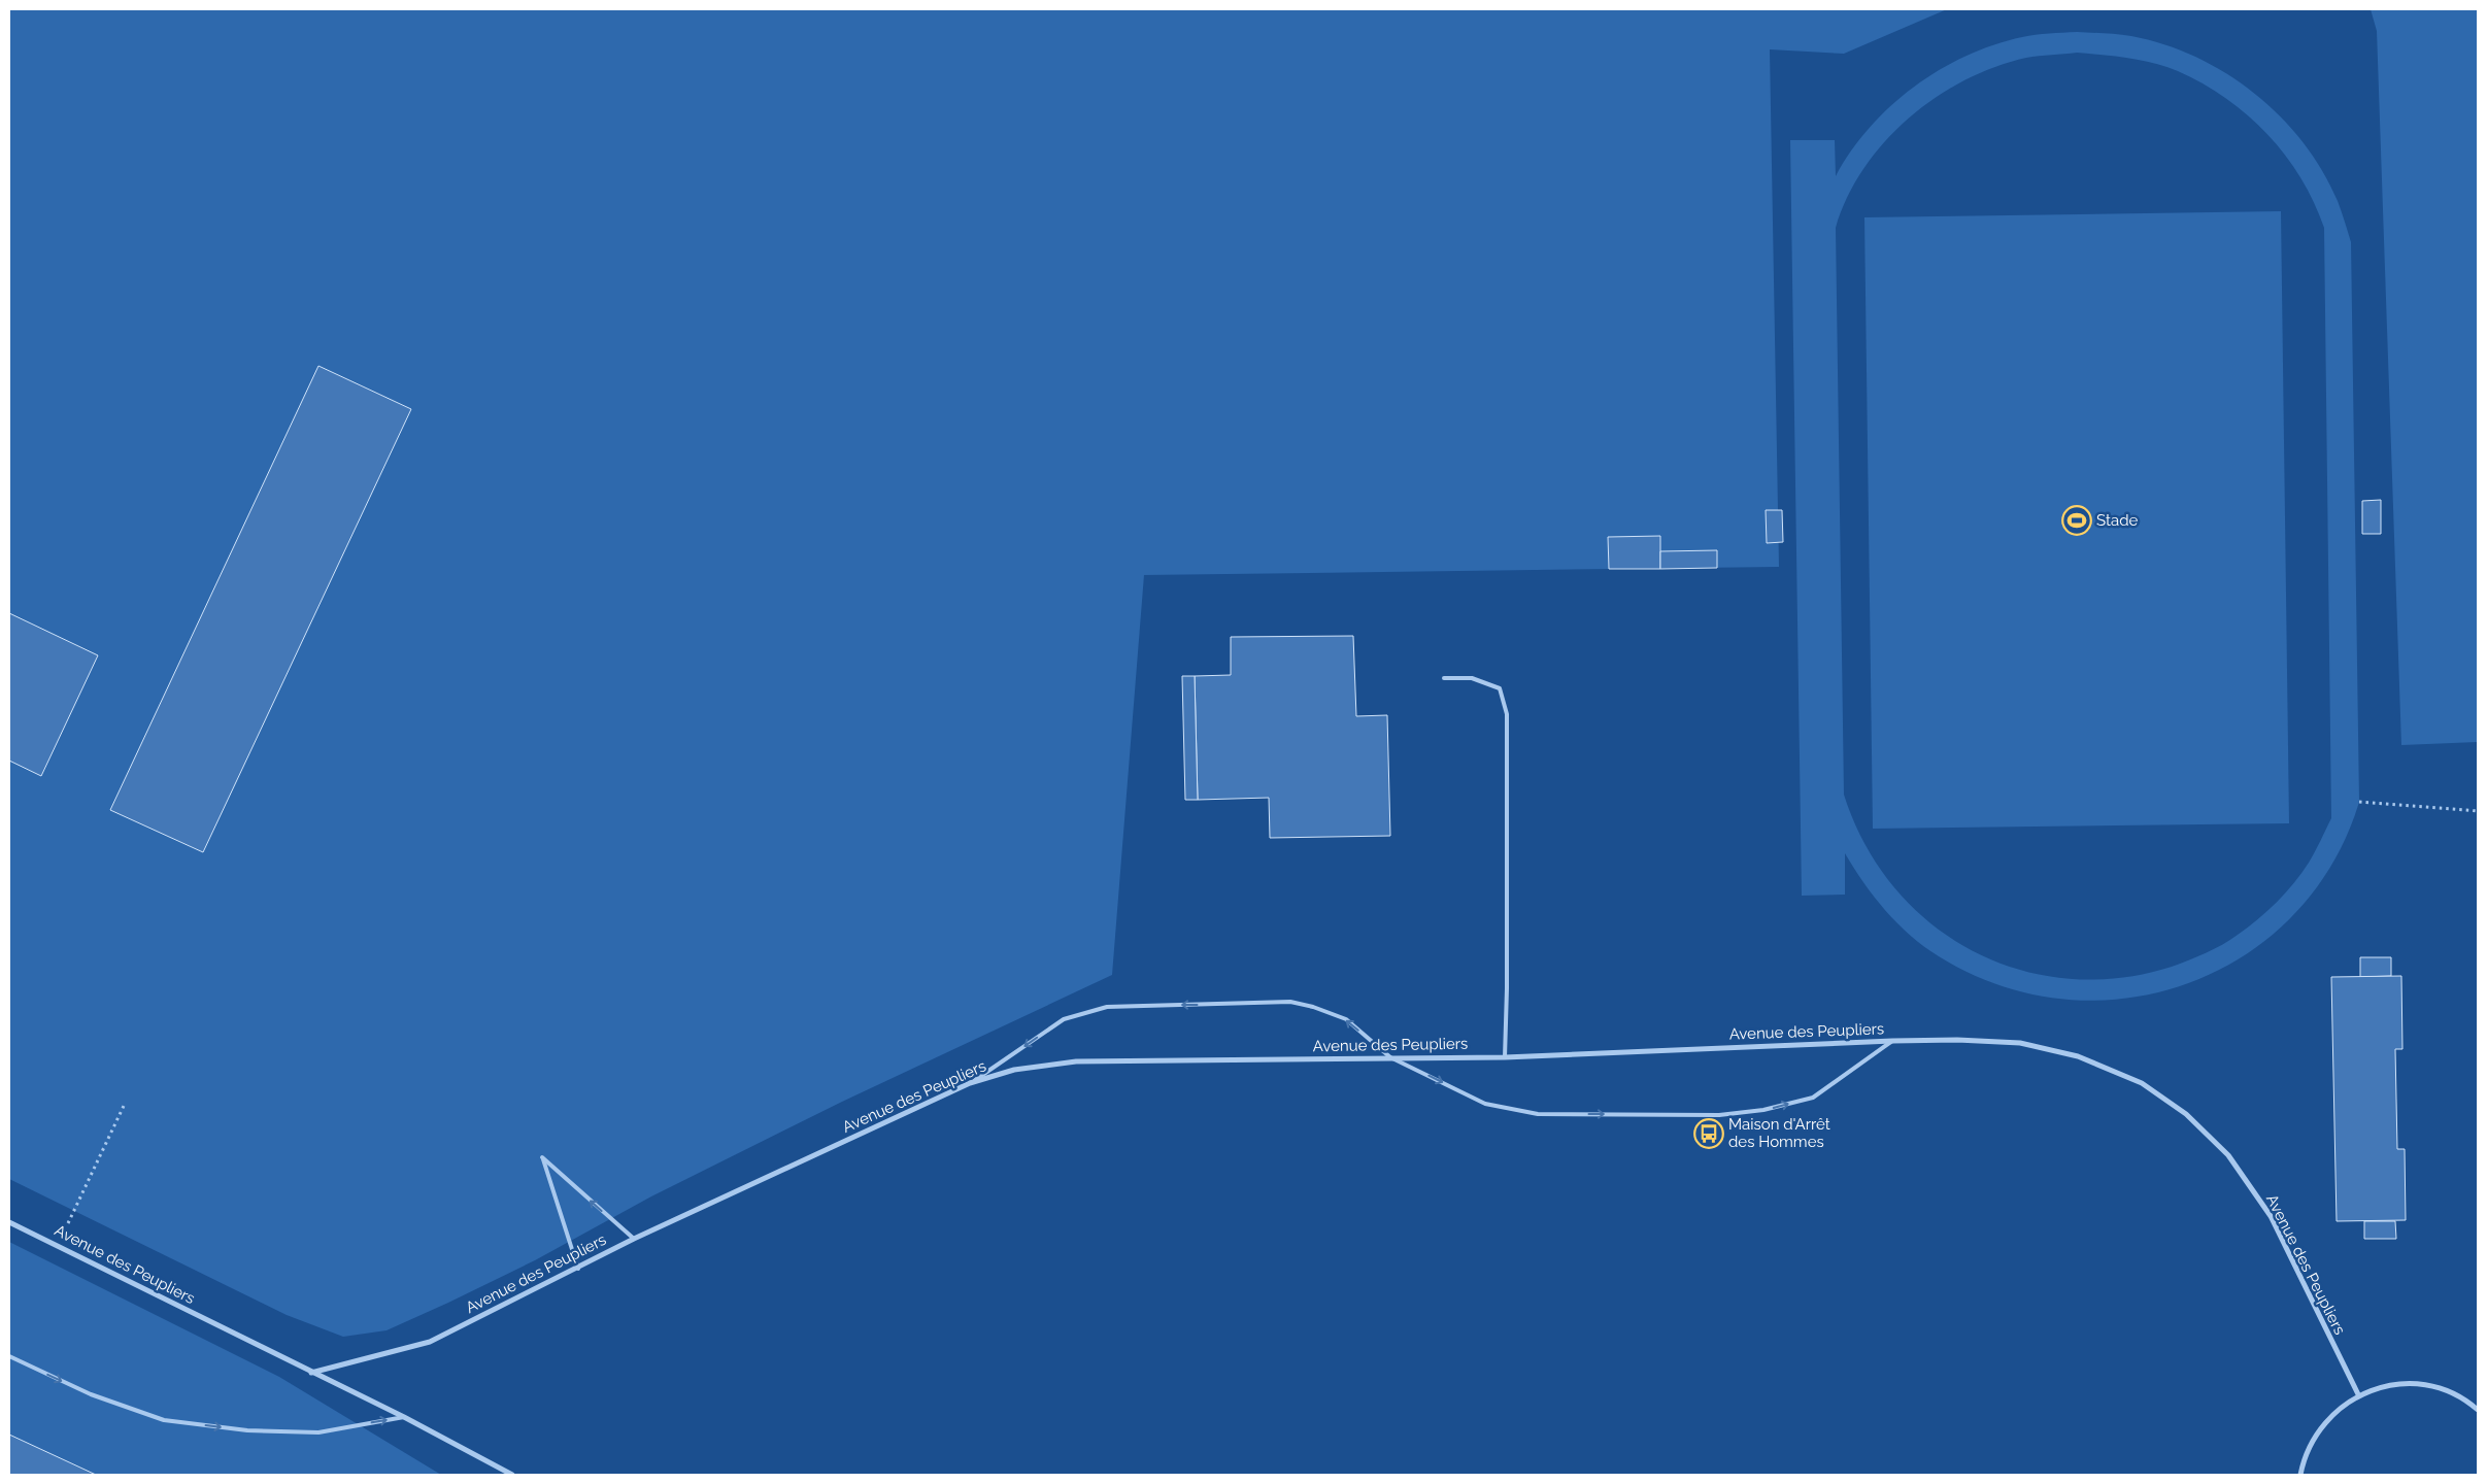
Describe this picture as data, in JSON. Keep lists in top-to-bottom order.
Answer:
{
  "streets": {
    "street": ["Avenue des Peupliers"]
  },
  "places": {
    "sports": ["Stade"],
    "bus stop": ["Maison d'Arrêt des Hommes"]
  }
}
